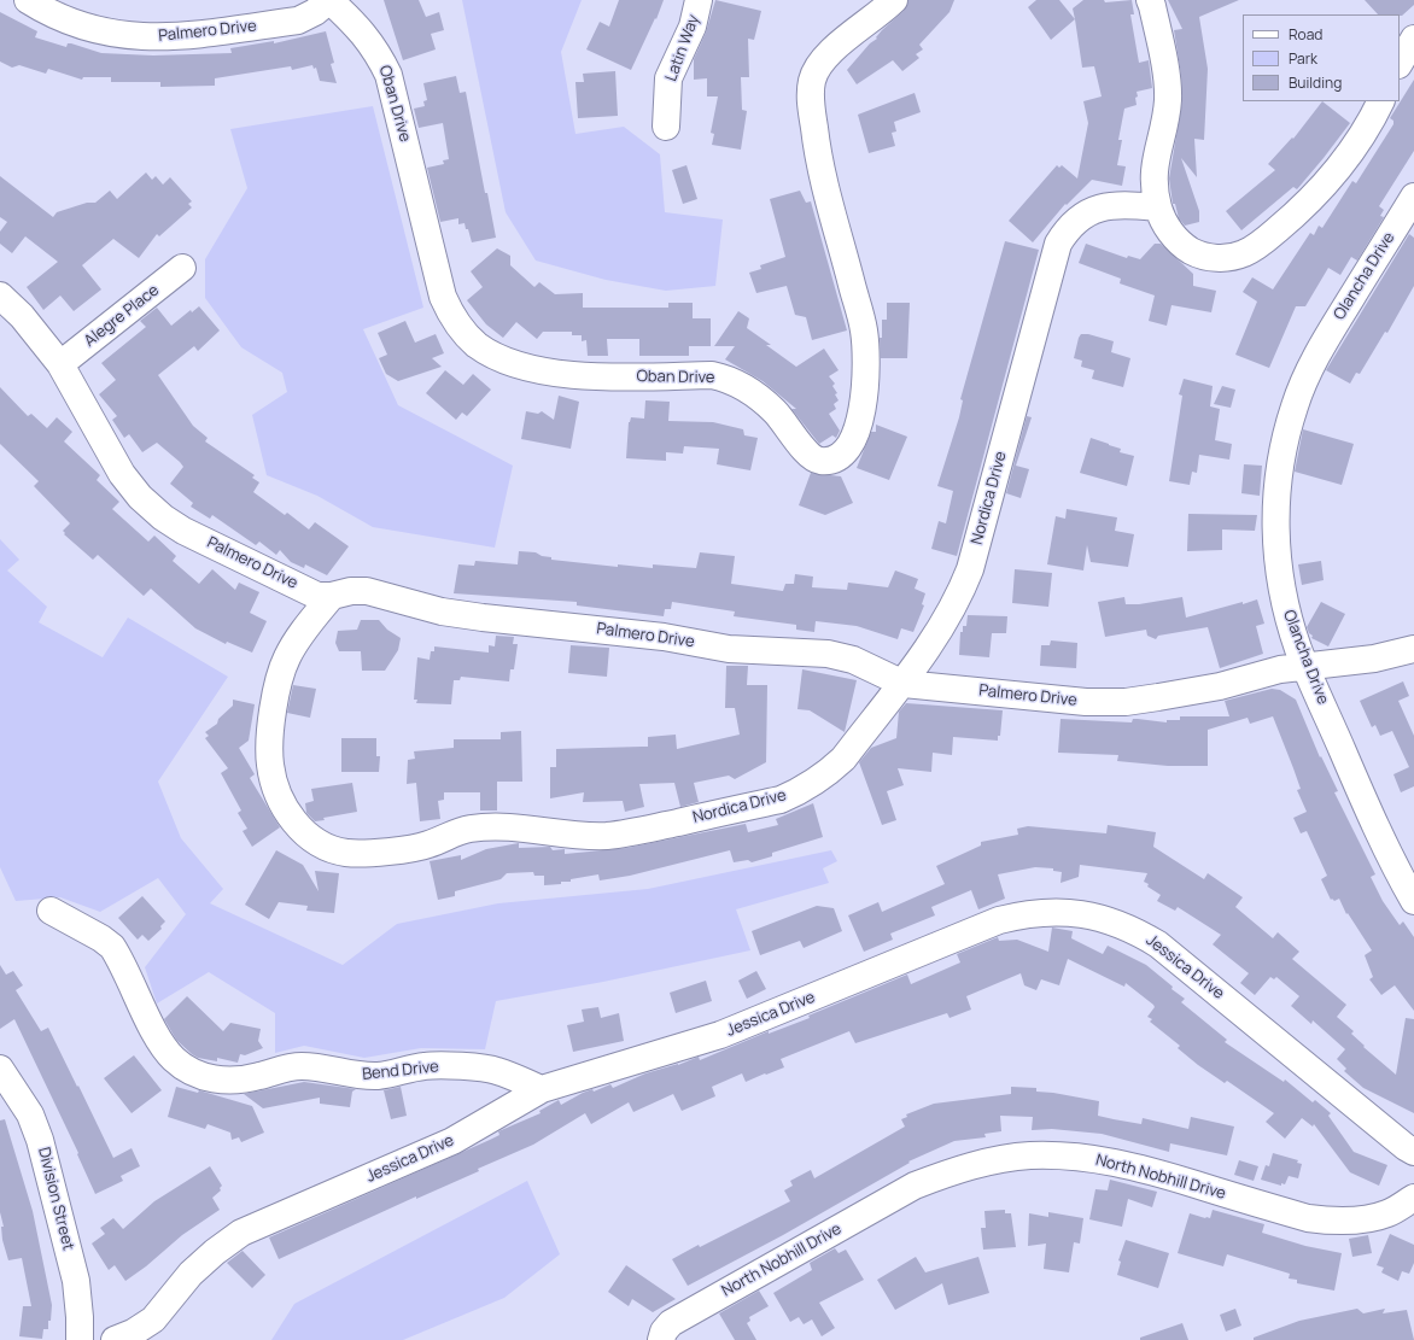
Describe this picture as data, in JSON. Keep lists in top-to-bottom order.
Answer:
{
  "streets": {
    "street": [
      "Palmero Drive",
      "Latin Way",
      "Oban Drive",
      "Olancha Drive",
      "Alegre Place",
      "Nordica Drive",
      "Jessica Drive",
      "Bend Drive",
      "North Nobhill Drive",
      "Division Street"
    ]
  },
  "crossings": [
    ["Palmero Drive", "Oban Drive"],
    ["Palmero Drive", "Olancha Drive"],
    ["Palmero Drive", "Alegre Place"],
    ["Palmero Drive", "Nordica Drive"],
    ["Jessica Drive", "Bend Drive"]
  ],
  "legend": ["Road", "Park", "Building"]
}
